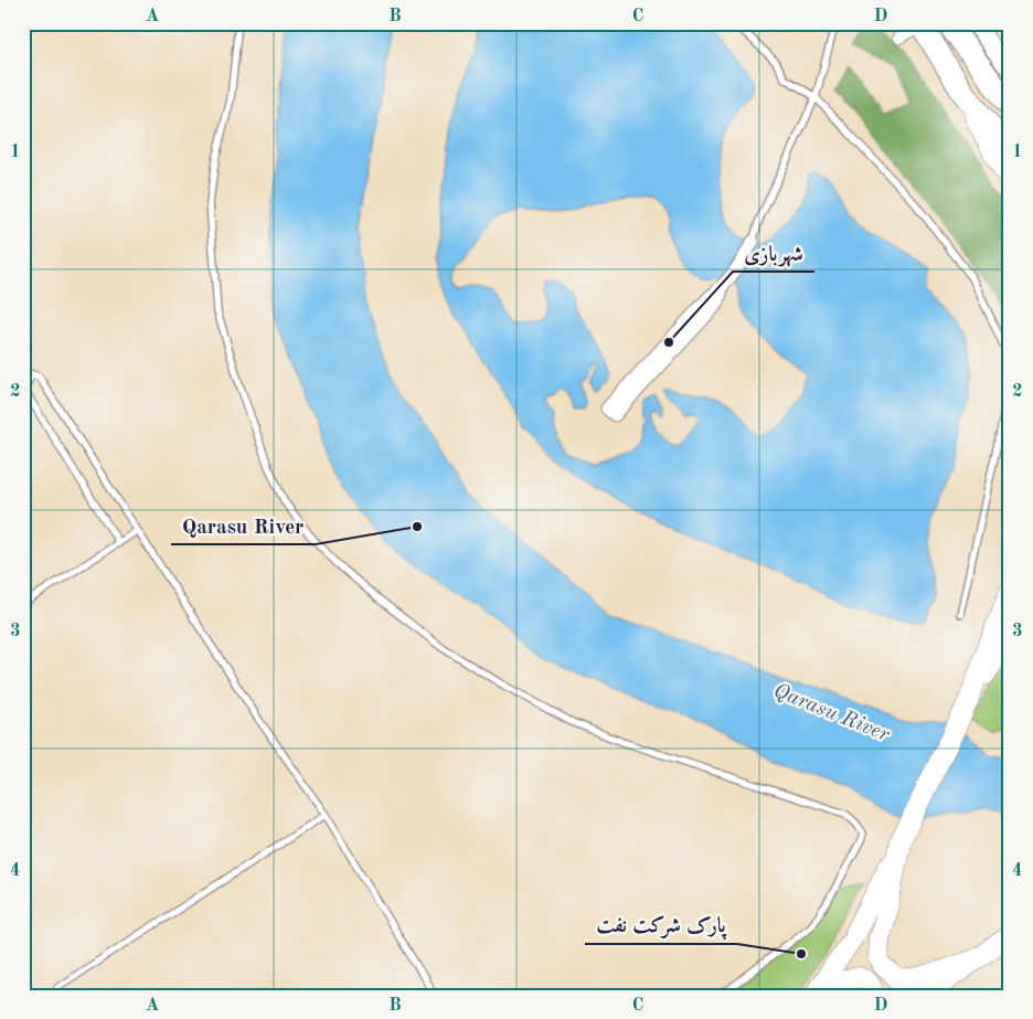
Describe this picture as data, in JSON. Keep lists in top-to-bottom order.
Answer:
{
  "water": ["Qarasu River"],
  "places": ["شهربازی", "Qarasu River", "پارک شرکت نفت"],
  "grid": {
    "columns": [
      "A",
      "B",
      "C",
      "D"
    ],
    "rows": [
      "1",
      "2",
      "3",
      "4"
    ]
  }
}
